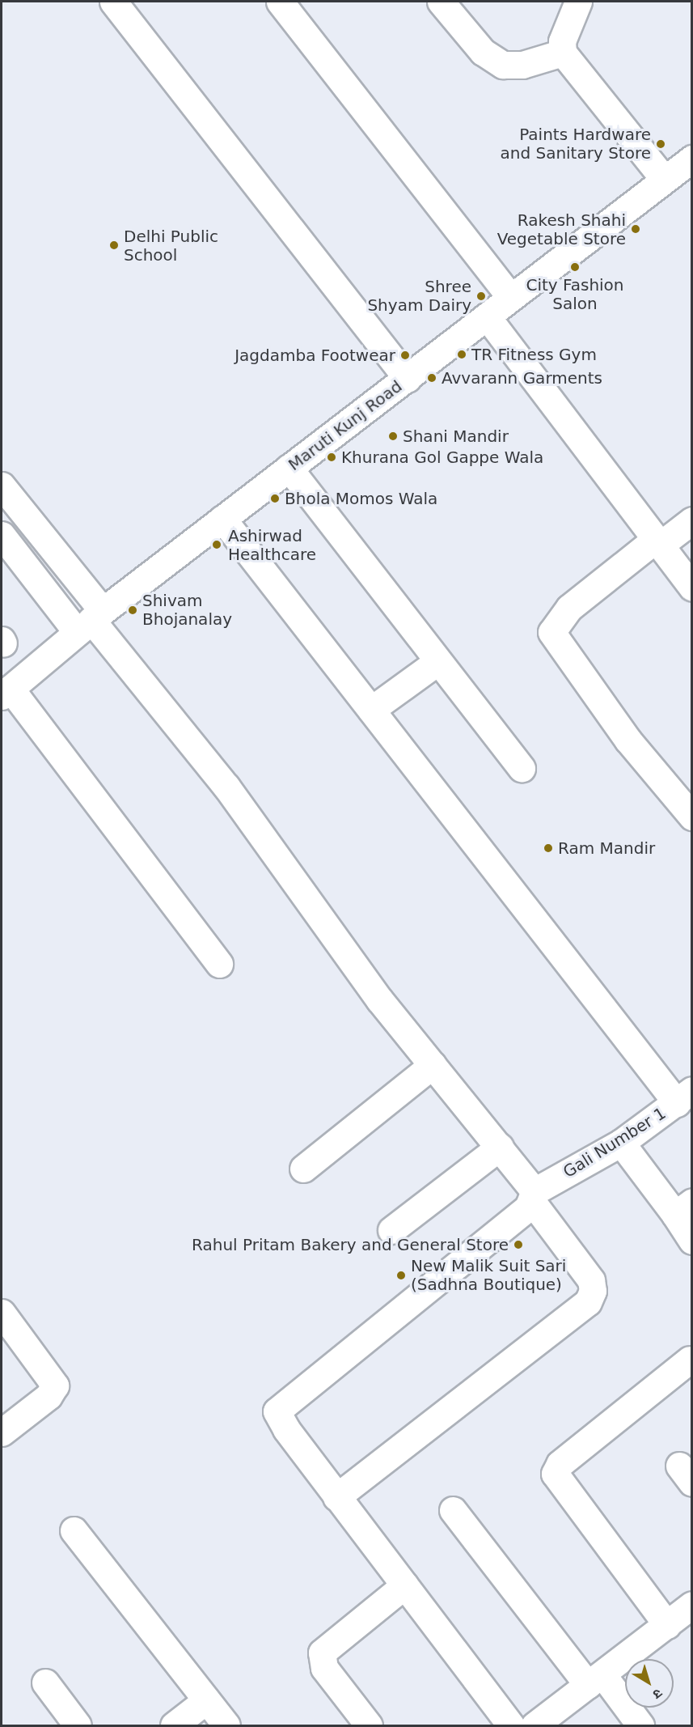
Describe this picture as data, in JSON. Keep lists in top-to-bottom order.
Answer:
{
  "streets": {
    "street": ["Maruti Kunj Road", "Gali Number 1"]
  },
  "places": [
    "Paints Hardware and Sanitary Store",
    "Rakesh Shahi Vegetable Store",
    "Delhi Public School",
    "City Fashion Salon",
    "Shree Shyam Dairy",
    "TR Fitness Gym",
    "Jagdamba Footwear",
    "Avvarann Garments",
    "Shani Mandir",
    "Khurana Gol Gappe Wala",
    "Bhola Momos Wala",
    "Ashirwad Healthcare",
    "Shivam Bhojanalay",
    "Ram Mandir",
    "Rahul Pritam Bakery and General Store",
    "New Malik Suit Sari (Sadhna Boutique)"
  ],
  "north": "bottom right"
}
